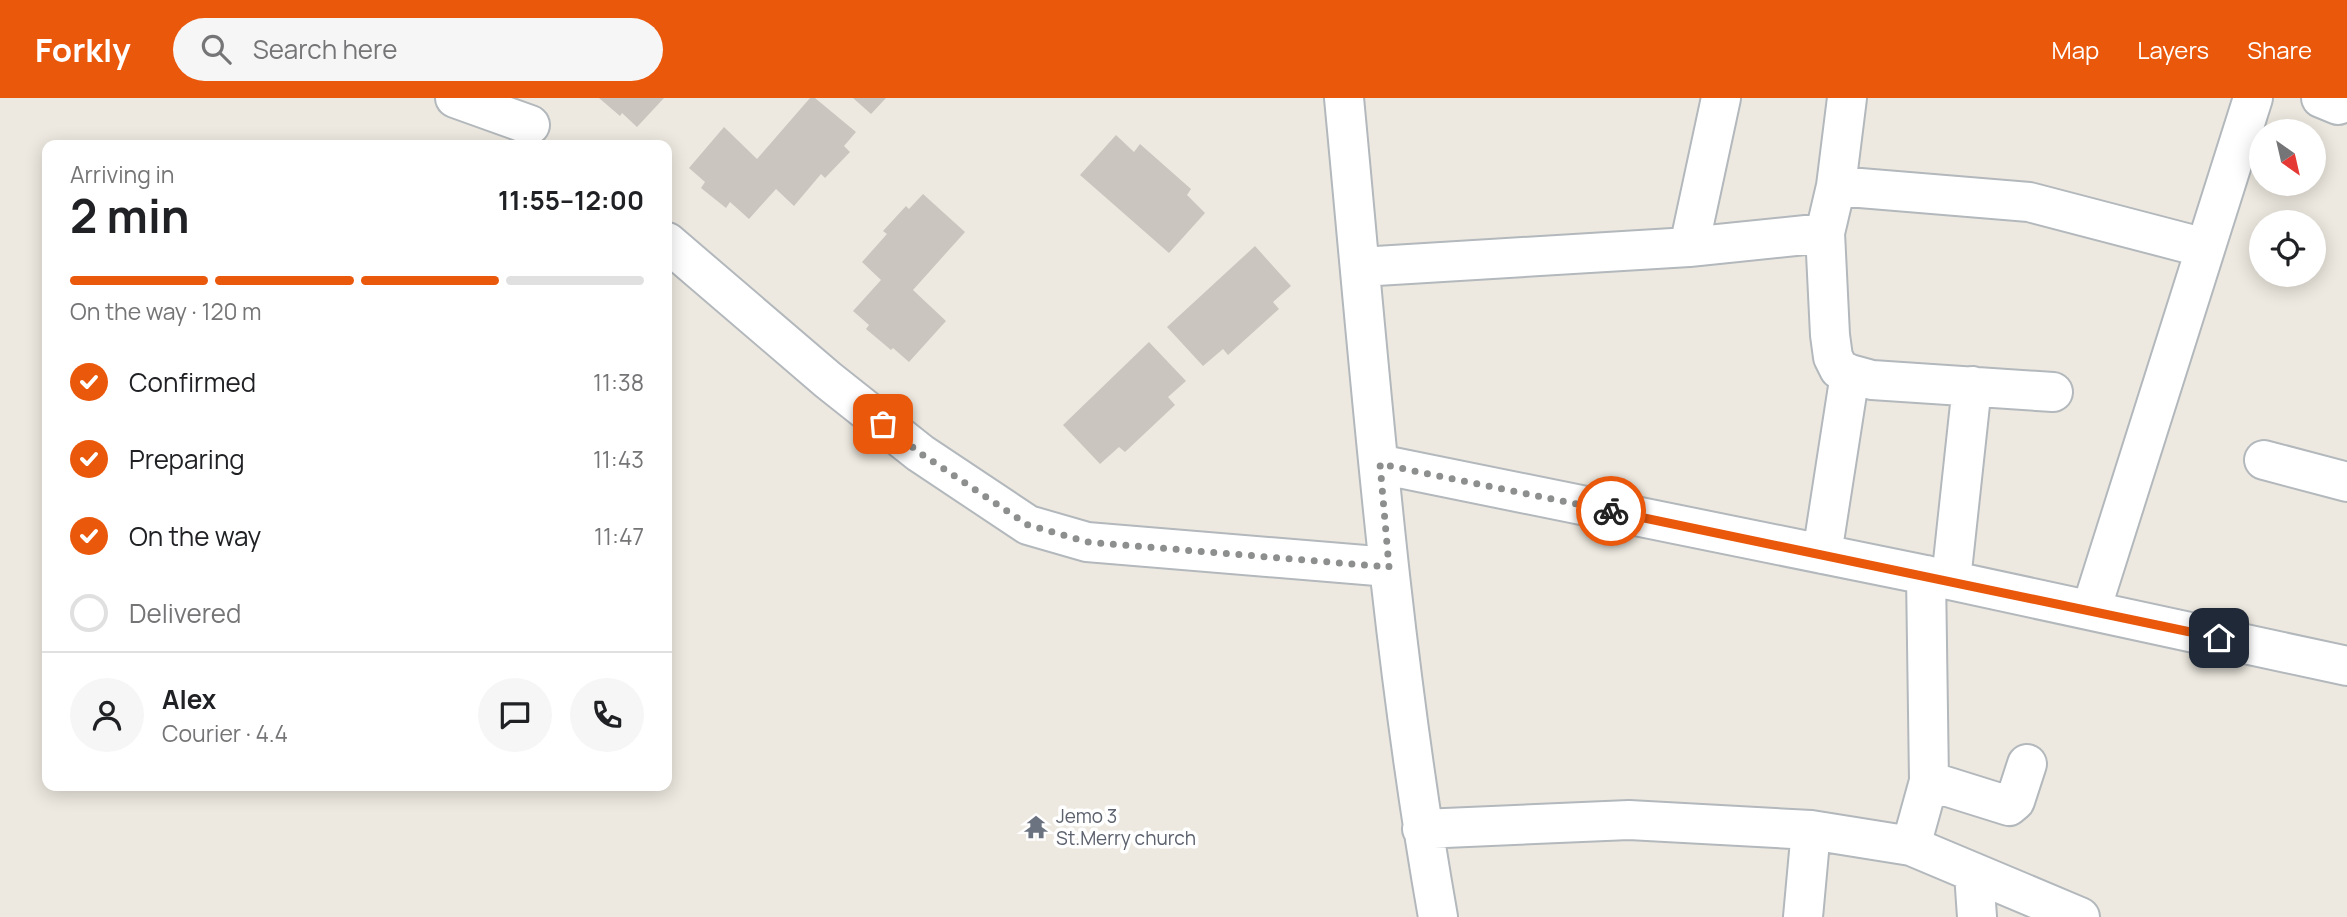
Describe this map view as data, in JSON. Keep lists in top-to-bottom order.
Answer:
{
  "places": {
    "temple": ["Jemo 3 St.Merry church"]
  },
  "north": "bottom right",
  "page": {
    "header": "Forkly",
    "search": "Search here",
    "nav": ["Map", "Layers", "Share"],
    "heading": ["2 min", "Arriving in", "11:55–12:00"],
    "panel": ["Alex", "Courier · 4.4"],
    "bar": "On the way · 120 m",
    "list": [
      ["Confirmed", "11:38"],
      ["Preparing", "11:43"],
      ["On the way", "11:47"],
      "Delivered"
    ]
  }
}
